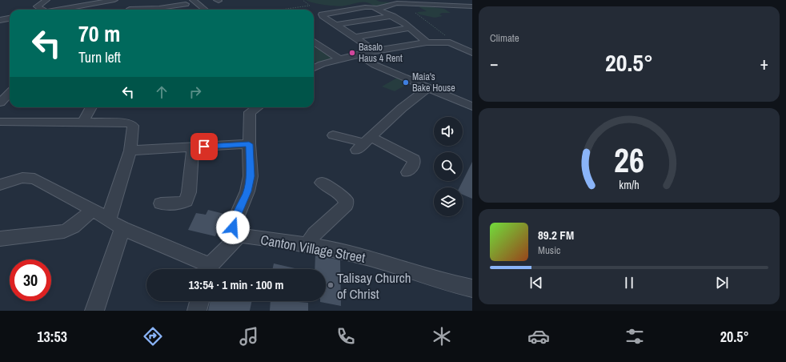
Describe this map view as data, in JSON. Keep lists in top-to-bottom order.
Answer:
{
  "streets": {
    "street": ["Canton Village Street"]
  },
  "places": ["Basalo Haus 4 Rent", "Maia's Bake House", "Talisay Church of Christ"],
  "page": {
    "tile": "Climate",
    "turn": ["70 m", "Turn left"],
    "heat": ["−", "20.5°", "+"],
    "song": ["89.2 FM", "Music"],
    "limit": "30",
    "trip": "13:54 · 1 min · 100 m",
    "tabs": ["13:53", "20.5°"],
    "gauge": ["26", "km/h"]
  }
}
